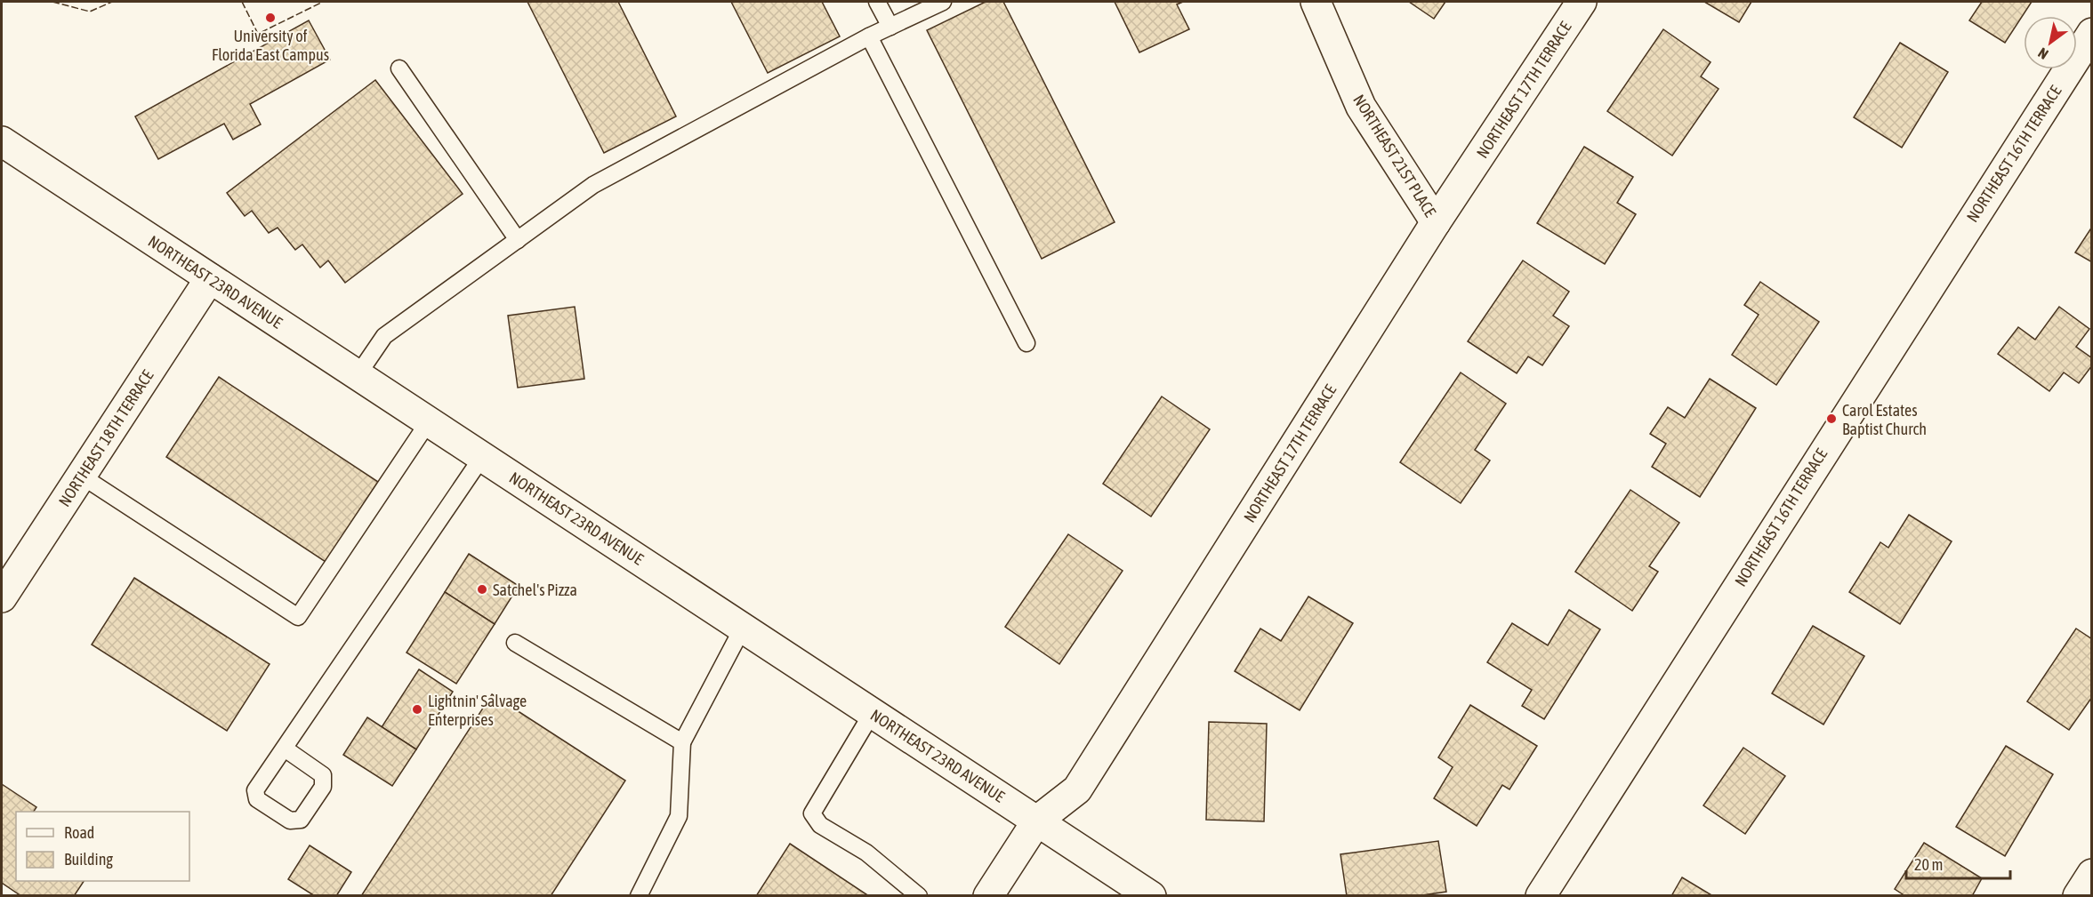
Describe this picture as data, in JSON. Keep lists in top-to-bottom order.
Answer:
{
  "streets": {
    "street": [
      "NORTHEAST 17TH TERRACE",
      "NORTHEAST 16TH TERRACE",
      "NORTHEAST 21ST PLACE",
      "NORTHEAST 23RD AVENUE",
      "NORTHEAST 18TH TERRACE"
    ]
  },
  "crossings": [
    ["NORTHEAST 17TH TERRACE", "NORTHEAST 21ST PLACE"],
    ["NORTHEAST 17TH TERRACE", "NORTHEAST 23RD AVENUE"],
    ["NORTHEAST 23RD AVENUE", "NORTHEAST 18TH TERRACE"]
  ],
  "places": [
    "University of Florida East Campus",
    "Carol Estates Baptist Church",
    "Satchel's Pizza",
    "Lightnin' Salvage Enterprises"
  ],
  "legend": ["Road", "Building"],
  "scale_bar": "20 m",
  "north": "bottom left"
}
